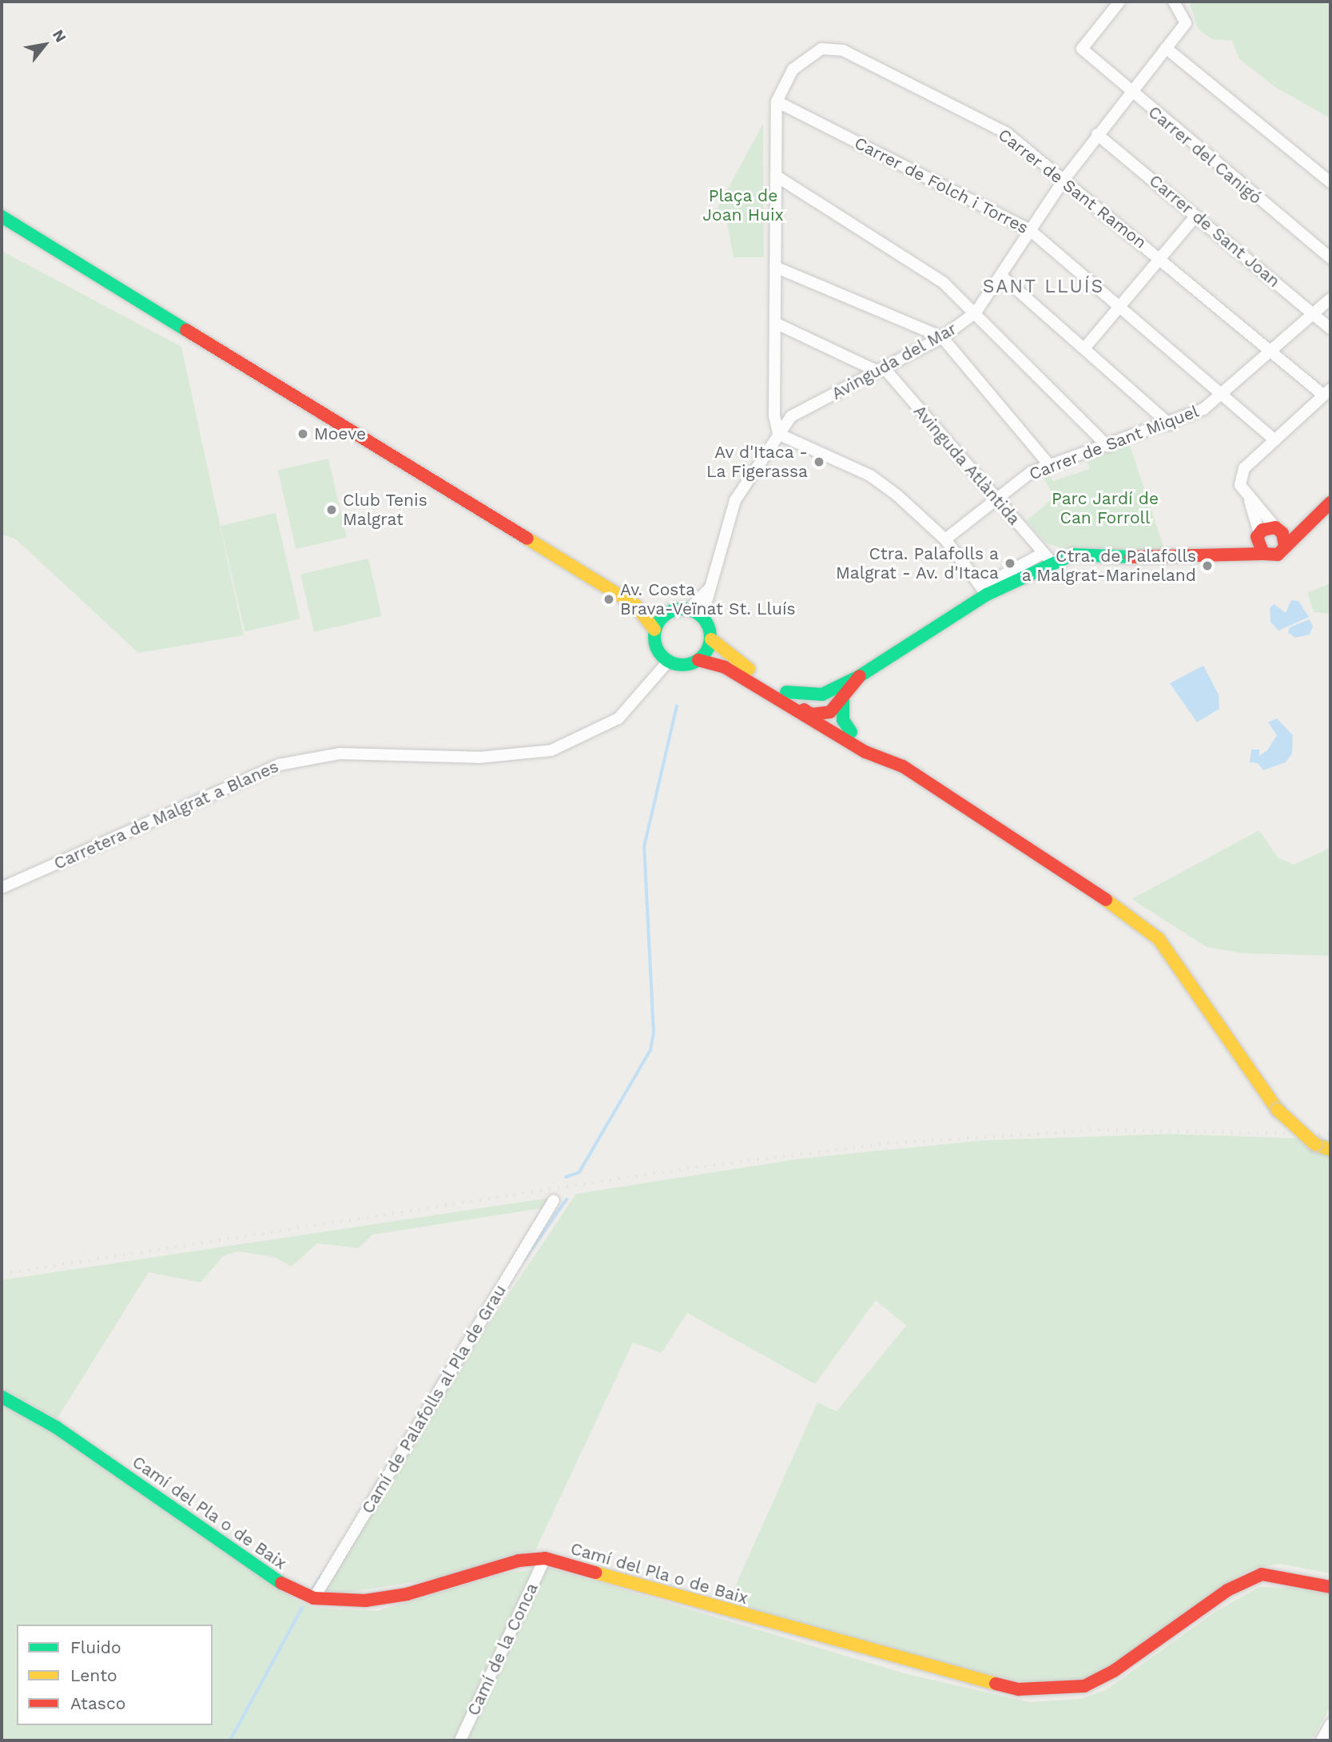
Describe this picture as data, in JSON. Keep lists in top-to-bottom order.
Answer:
{
  "streets": {
    "street": [
      "Carrer del Canigó",
      "Carrer de Folch i Torres",
      "Carrer de Sant Ramon",
      "Carrer de Sant Joan",
      "Avinguda del Mar",
      "Carrer de Sant Miquel",
      "Avinguda Atlàntida",
      "Carretera de Malgrat a Blanes",
      "Camí de Palafolls al Pla de Grau",
      "Camí del Pla o de Baix",
      "Camí de la Conca"
    ]
  },
  "crossings": [
    ["Carrer del Canigó", "Avinguda del Mar"],
    ["Carrer de Folch i Torres", "Carrer de Sant Ramon"],
    ["Carrer de Folch i Torres", "Avinguda del Mar"],
    ["Carrer de Folch i Torres", "Carrer de Sant Miquel"],
    ["Carrer de Sant Ramon", "Avinguda del Mar"],
    ["Carrer de Sant Ramon", "Carrer de Sant Miquel"],
    ["Carrer de Sant Joan", "Avinguda del Mar"],
    ["Carrer de Sant Joan", "Carrer de Sant Miquel"],
    ["Avinguda del Mar", "Avinguda Atlàntida"],
    ["Avinguda del Mar", "Carretera de Malgrat a Blanes"],
    ["Carrer de Sant Miquel", "Avinguda Atlàntida"],
    ["Camí de Palafolls al Pla de Grau", "Camí del Pla o de Baix"],
    ["Camí del Pla o de Baix", "Camí de la Conca"]
  ],
  "districts": ["SANT LLUÍS"],
  "parks": ["Plaça de Joan Huix", "Parc Jardí de Can Forroll"],
  "places": [
    "Moeve",
    "Av d'Itaca - La Figerassa",
    "Club Tenis Malgrat",
    "Ctra. Palafolls a Malgrat - Av. d'Itaca",
    "Ctra. de Palafolls a Malgrat-Marineland",
    "Av. Costa Brava-Veïnat St. Lluís"
  ],
  "legend": ["Fluido", "Lento", "Atasco"],
  "north": "top right"
}
